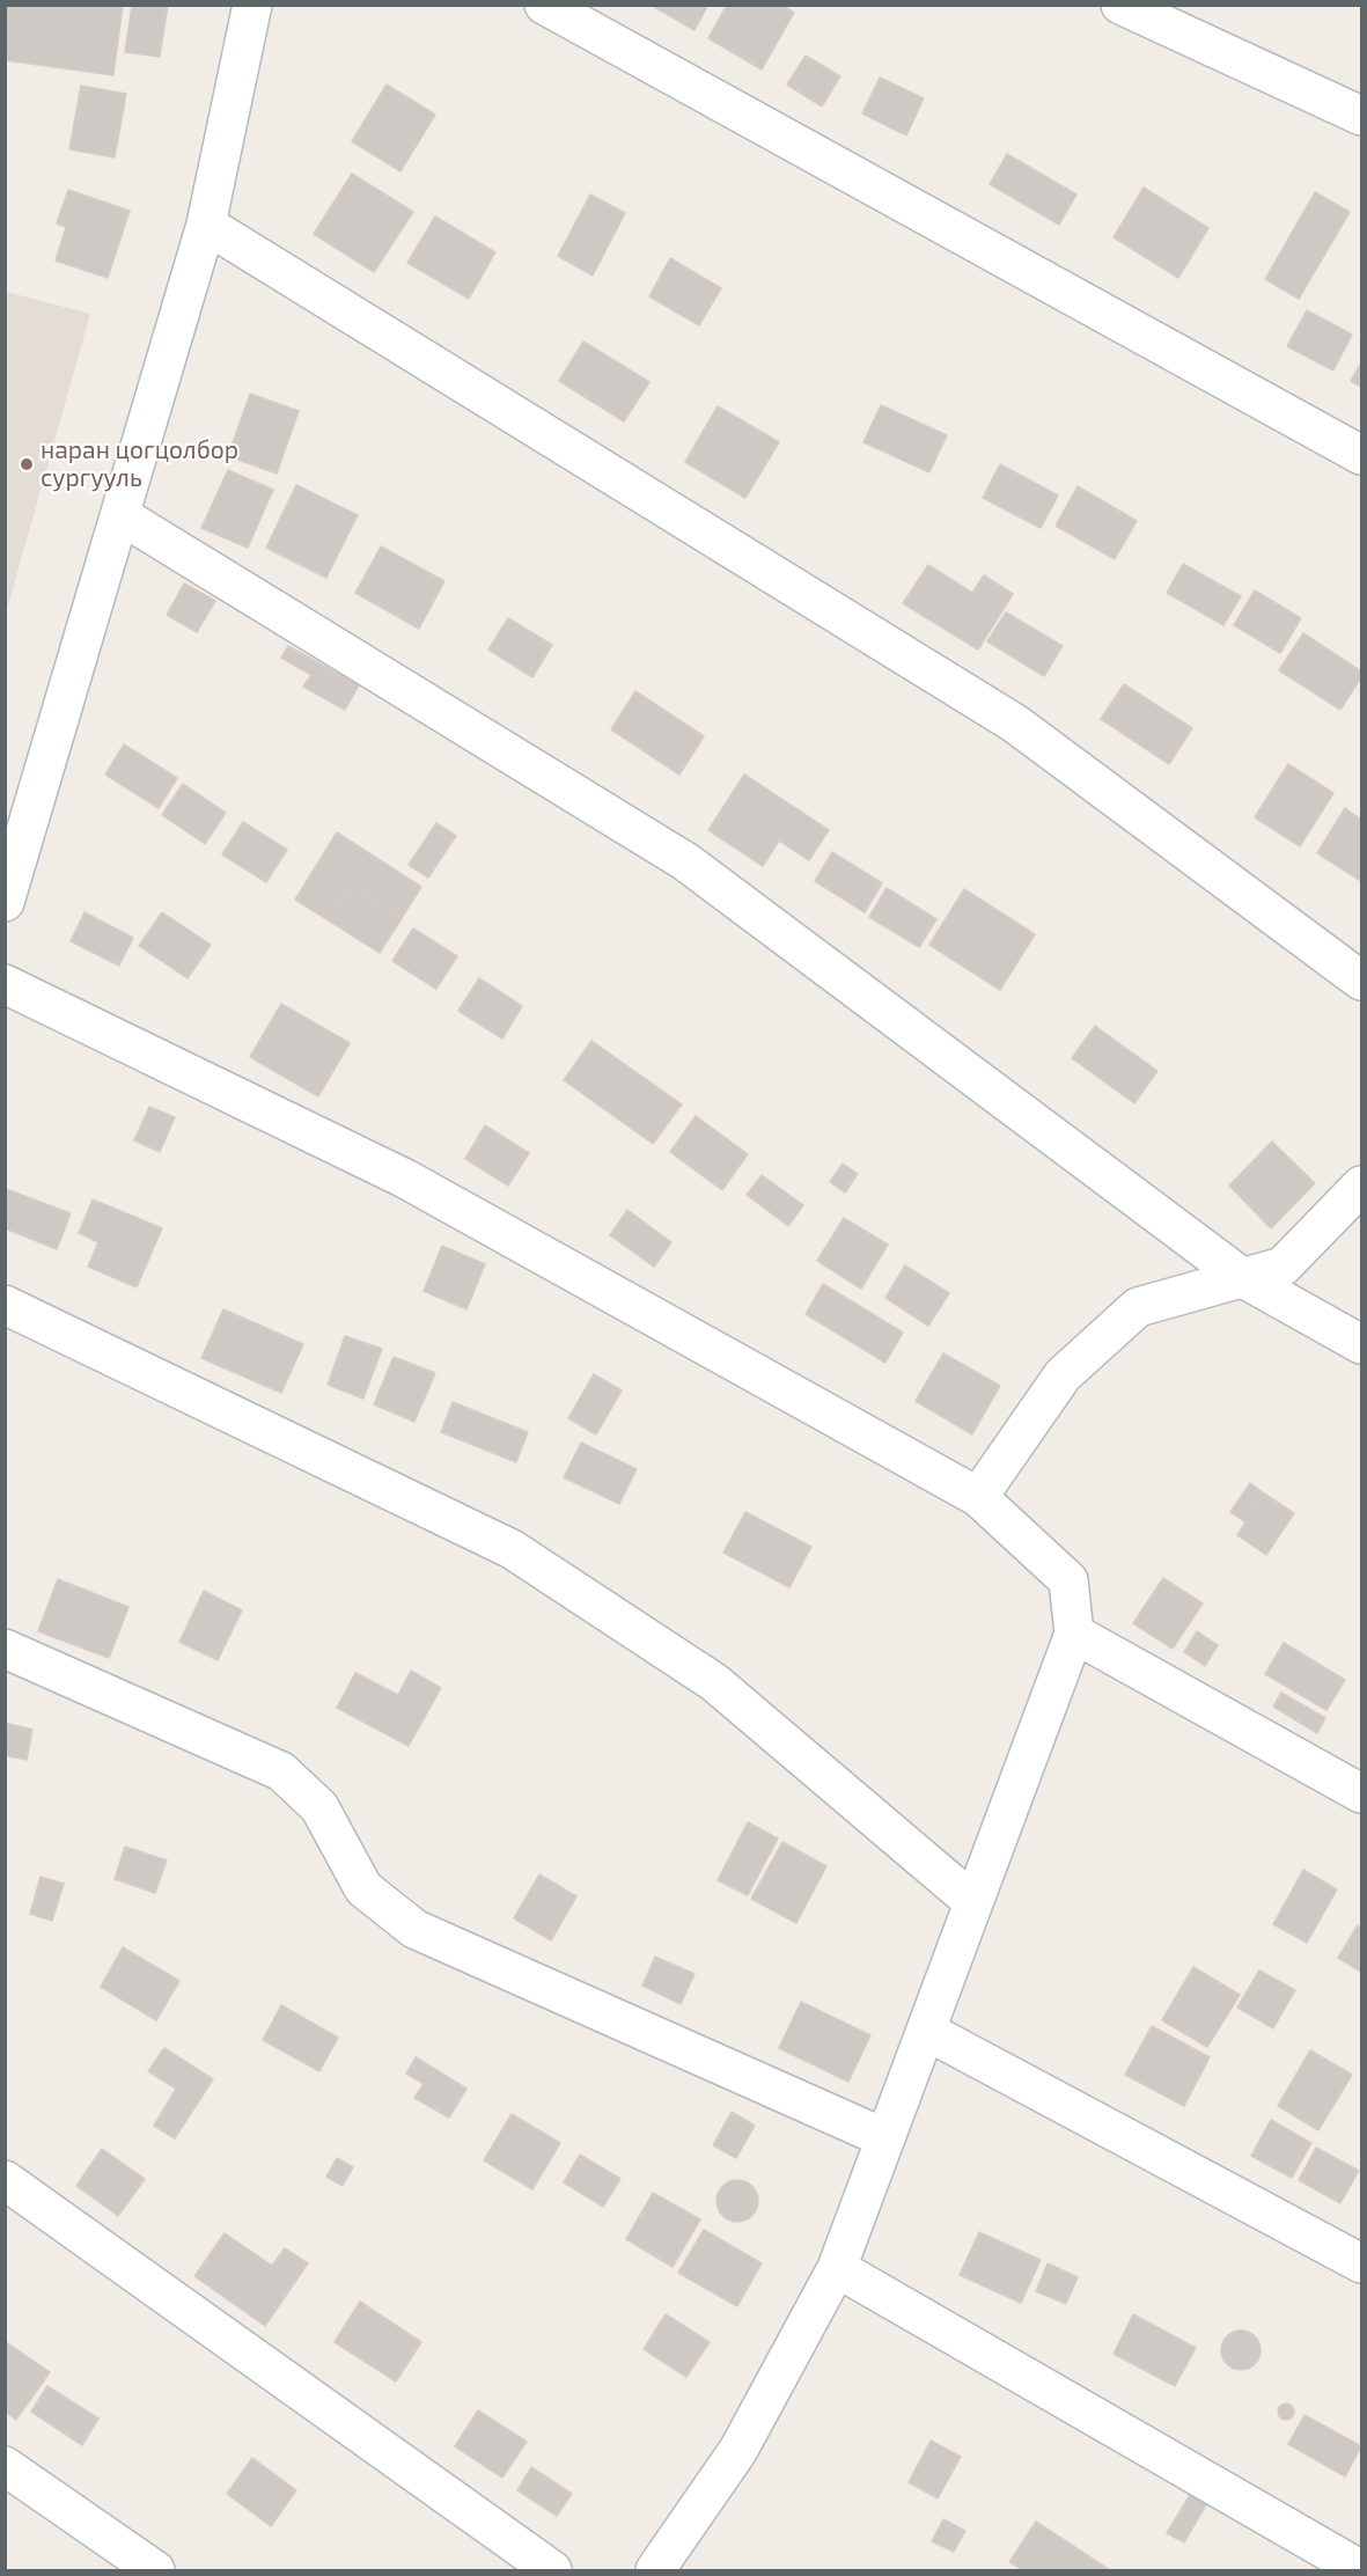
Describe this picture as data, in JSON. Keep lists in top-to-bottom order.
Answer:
{
  "places": ["наран цогцолбор сургууль"]
}
